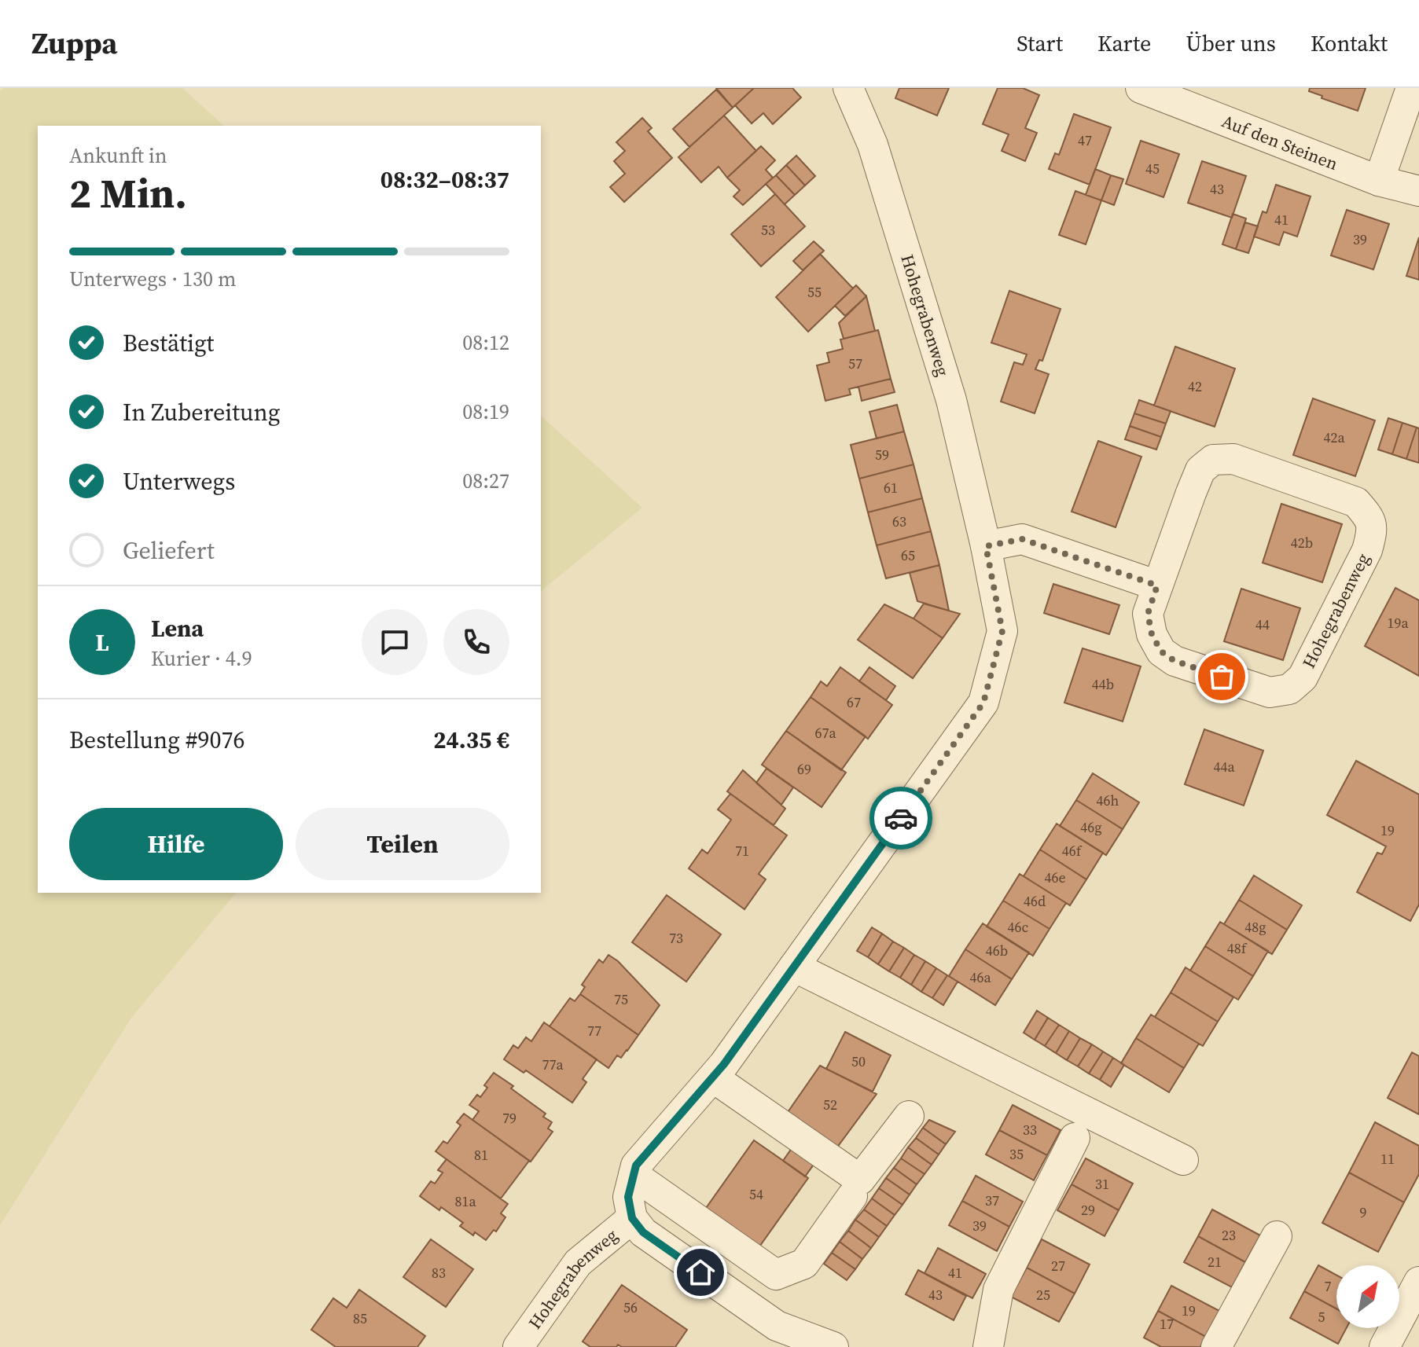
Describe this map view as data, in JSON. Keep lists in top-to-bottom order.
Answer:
{
  "streets": {
    "street": ["Auf den Steinen", "Hohegrabenweg"]
  },
  "house_numbers": [
    "47",
    "45",
    "43",
    "41",
    "53",
    "39",
    "55",
    "57",
    "42",
    "42a",
    "59",
    "61",
    "63",
    "42b",
    "65",
    "19a",
    "44",
    "44b",
    "67",
    "67a",
    "44a",
    "69",
    "46h",
    "46g",
    "19",
    "71",
    "46f",
    "46e",
    "46d",
    "46c",
    "48g",
    "73",
    "48f",
    "46b",
    "46a",
    "75",
    "77",
    "50",
    "77a",
    "52",
    "79",
    "33",
    "35",
    "81",
    "11",
    "31",
    "54",
    "37",
    "81a",
    "29",
    "9",
    "39",
    "23",
    "21",
    "27",
    "83",
    "41",
    "7",
    "43",
    "25",
    "56",
    "19",
    "5",
    "85",
    "17"
  ],
  "north": "top right",
  "page": {
    "header": "Zuppa",
    "nav": [
      "Start",
      "Karte",
      "Über uns",
      "Kontakt"
    ],
    "heading": ["2 Min.", "Ankunft in", "08:32–08:37"],
    "panel": [
      "Lena",
      "Kurier · 4.9",
      "Bestellung #9076",
      "24.35 €"
    ],
    "bar": "Unterwegs · 130 m",
    "list": [
      ["Bestätigt", "08:12"],
      ["In Zubereitung", "08:19"],
      ["Unterwegs", "08:27"],
      "Geliefert"
    ],
    "round": "L",
    "buttons": ["Hilfe", "Teilen"]
  }
}
